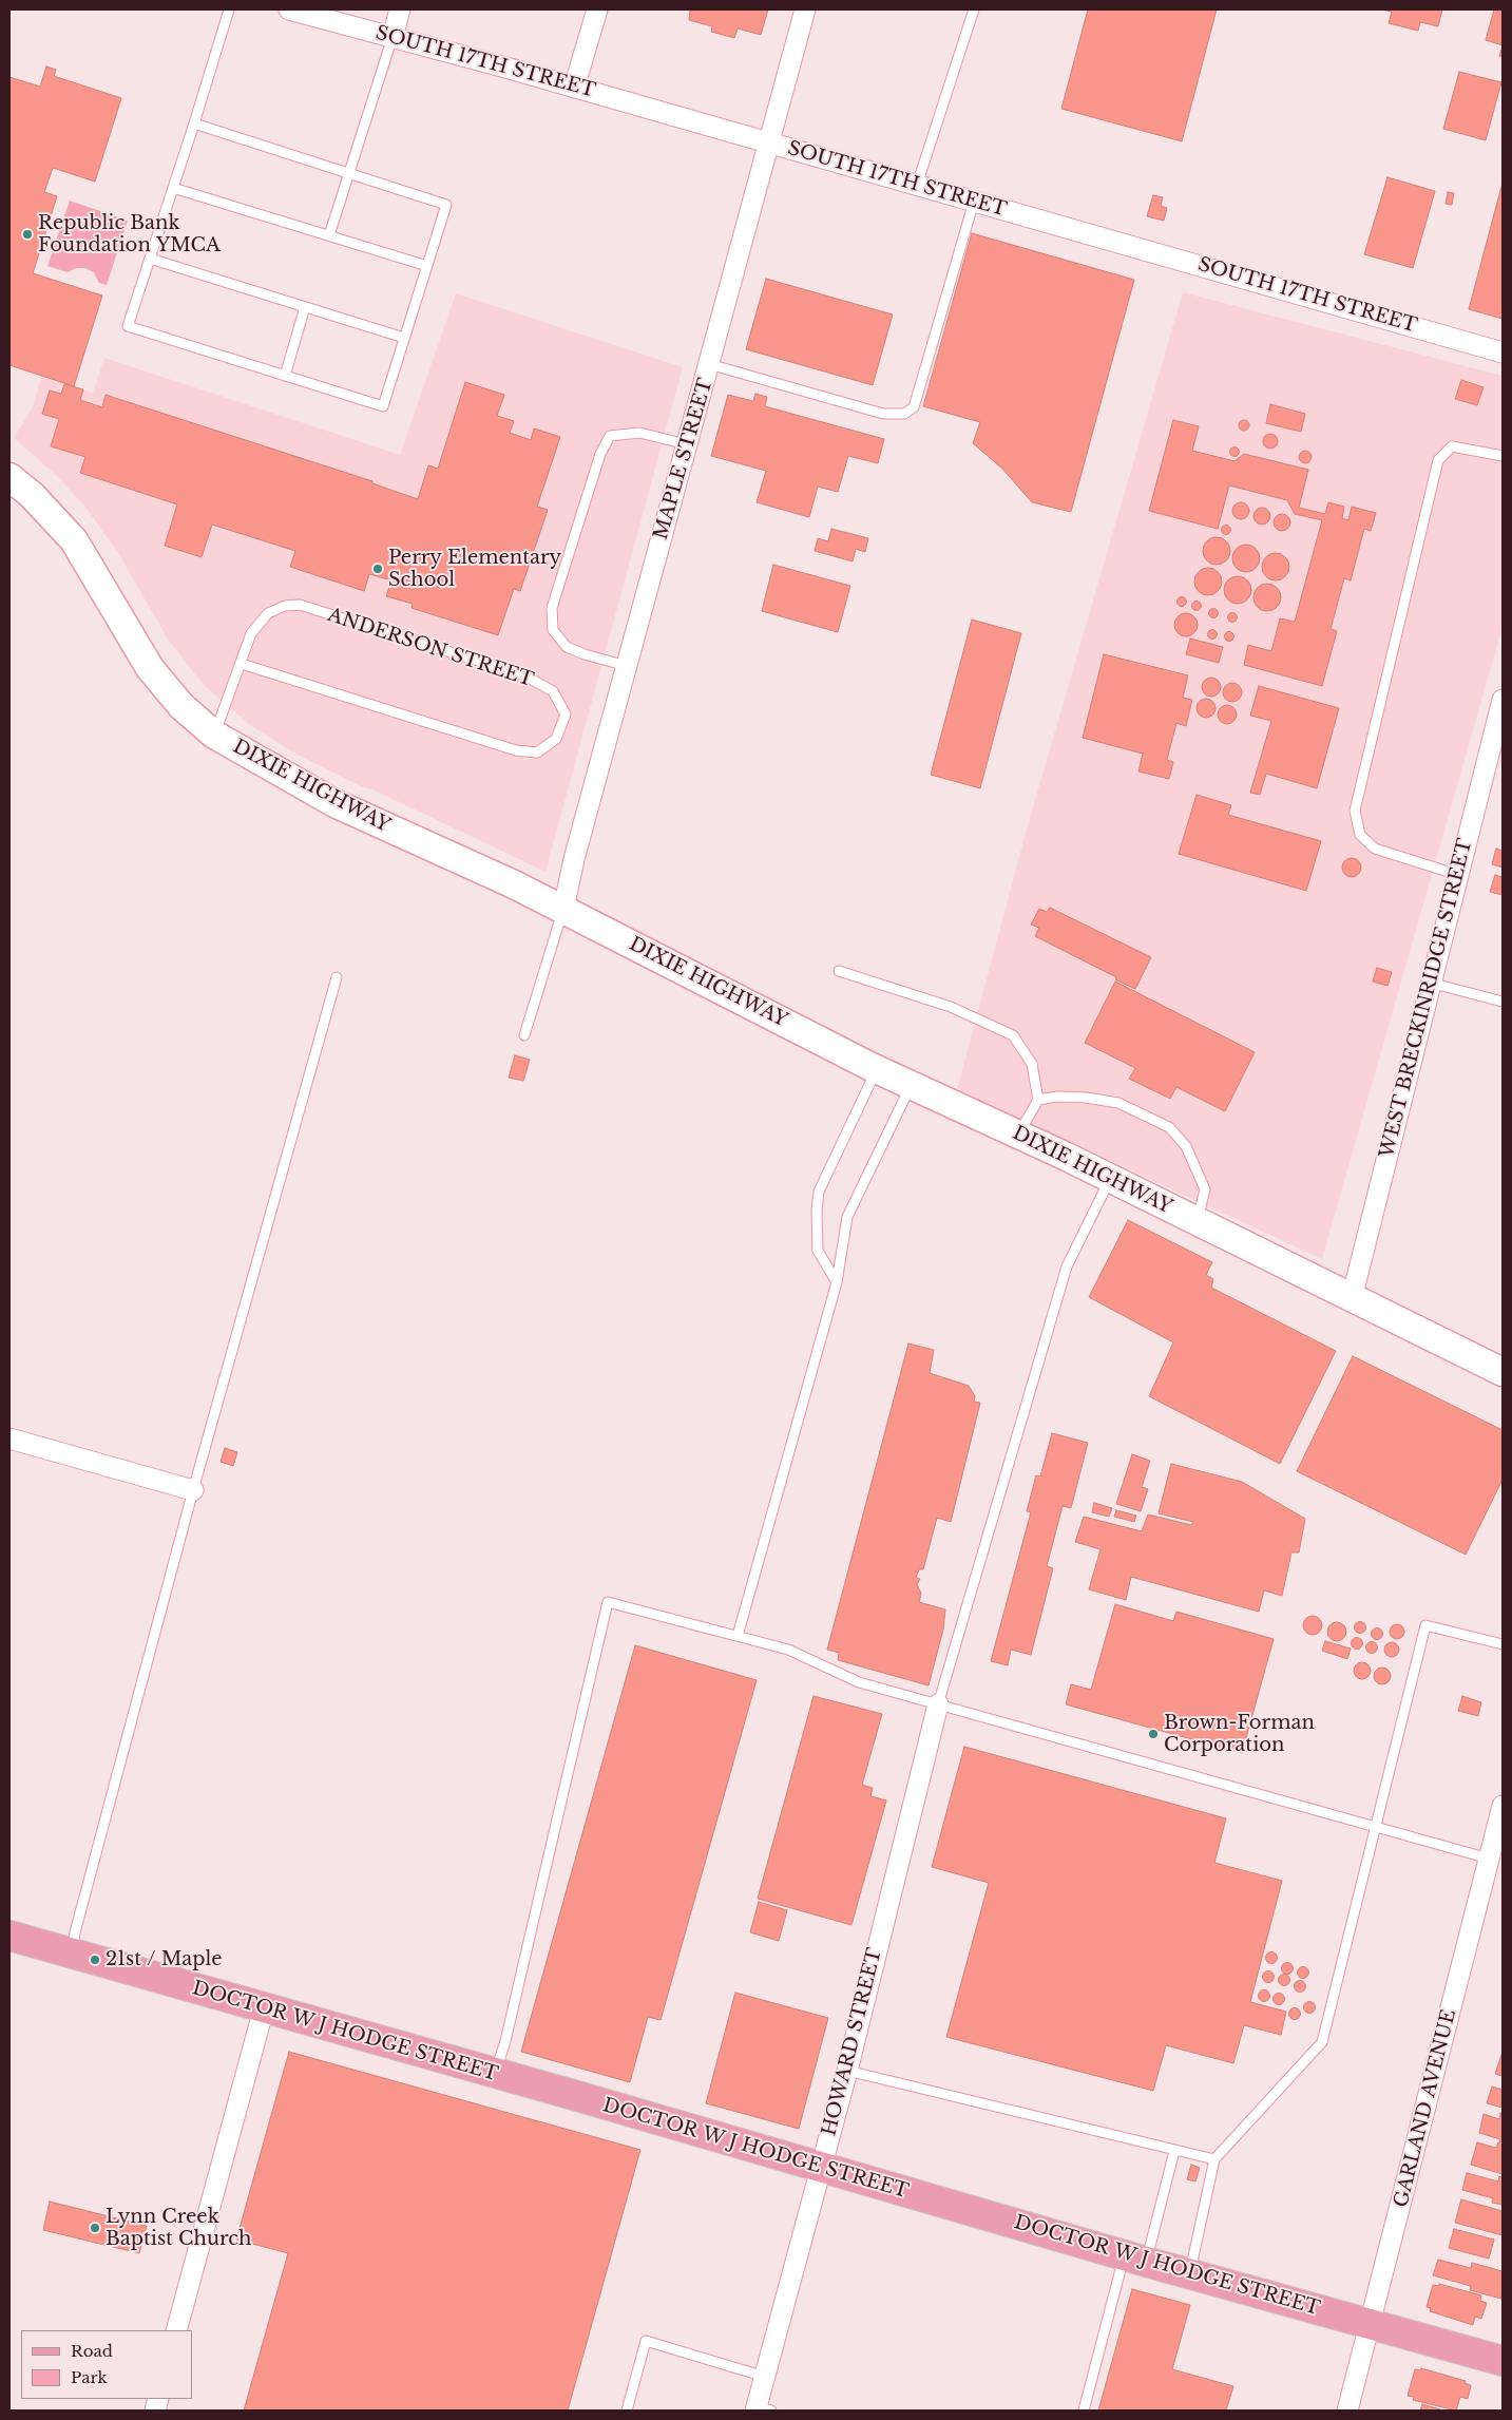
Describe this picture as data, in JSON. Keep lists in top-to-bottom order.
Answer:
{
  "streets": {
    "main road": ["DOCTOR W J HODGE STREET"],
    "street": [
      "SOUTH 17TH STREET",
      "MAPLE STREET",
      "DIXIE HIGHWAY",
      "WEST BRECKINRIDGE STREET",
      "HOWARD STREET",
      "GARLAND AVENUE"
    ],
    "lane": ["ANDERSON STREET"]
  },
  "crossings": [
    ["SOUTH 17TH STREET", "MAPLE STREET"],
    ["MAPLE STREET", "DIXIE HIGHWAY"],
    ["ANDERSON STREET", "DIXIE HIGHWAY"],
    ["DIXIE HIGHWAY", "WEST BRECKINRIDGE STREET"],
    ["DOCTOR W J HODGE STREET", "HOWARD STREET"],
    ["DOCTOR W J HODGE STREET", "GARLAND AVENUE"]
  ],
  "places": [
    "Republic Bank Foundation YMCA",
    "Perry Elementary School",
    "Brown-Forman Corporation",
    "21st / Maple",
    "Lynn Creek Baptist Church"
  ],
  "legend": ["Road", "Park"]
}
